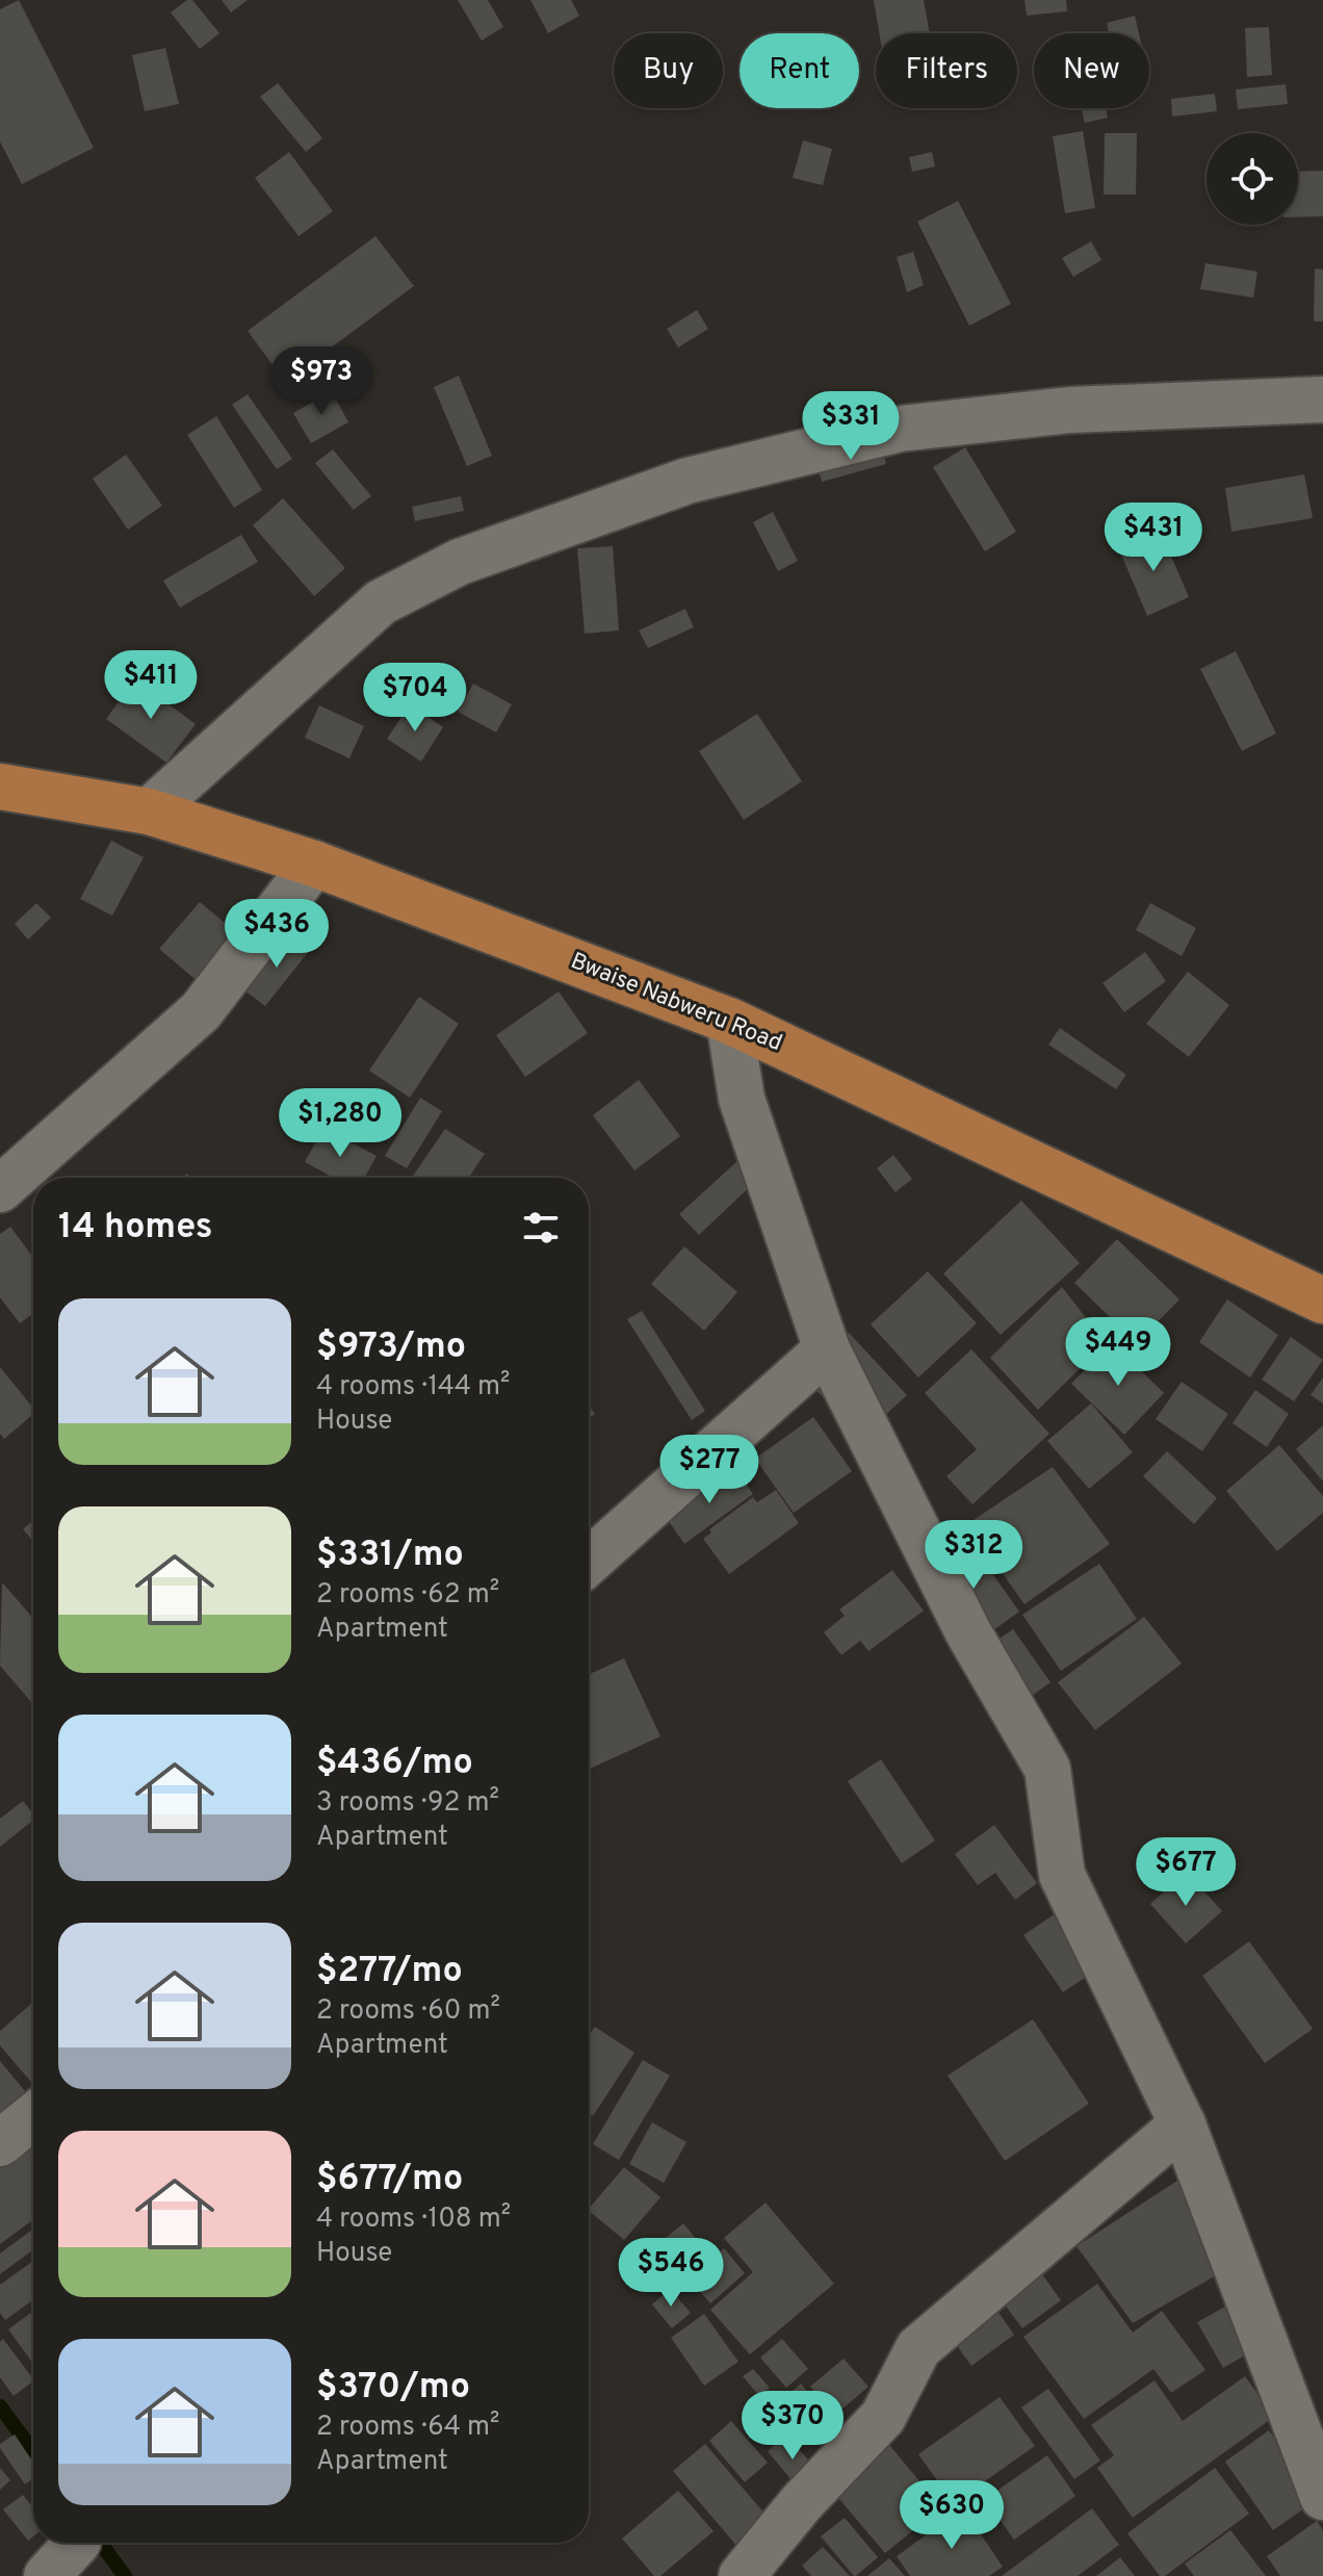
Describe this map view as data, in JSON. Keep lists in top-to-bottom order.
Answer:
{
  "streets": {
    "main road": ["Bwaise Nabweru Road"]
  },
  "page": {
    "chip": [
      "Buy",
      "Rent",
      "Filters",
      "New"
    ],
    "price": [
      "$973",
      "$331",
      "$431",
      "$411",
      "$704",
      "$436",
      "$1,280",
      "$449",
      "$277",
      "$312",
      "$677",
      "$546",
      "$370",
      "$630"
    ],
    "heading": "14 homes",
    "list": [
      {
        "name": "$973/mo",
        "note": "4 rooms · 144 m² · House"
      },
      {
        "name": "$331/mo",
        "note": "2 rooms · 62 m² · Apartment"
      },
      {
        "name": "$436/mo",
        "note": "3 rooms · 92 m² · Apartment"
      },
      {
        "name": "$277/mo",
        "note": "2 rooms · 60 m² · Apartment"
      },
      {
        "name": "$677/mo",
        "note": "4 rooms · 108 m² · House"
      },
      {
        "name": "$370/mo",
        "note": "2 rooms · 64 m² · Apartment"
      }
    ]
  }
}
